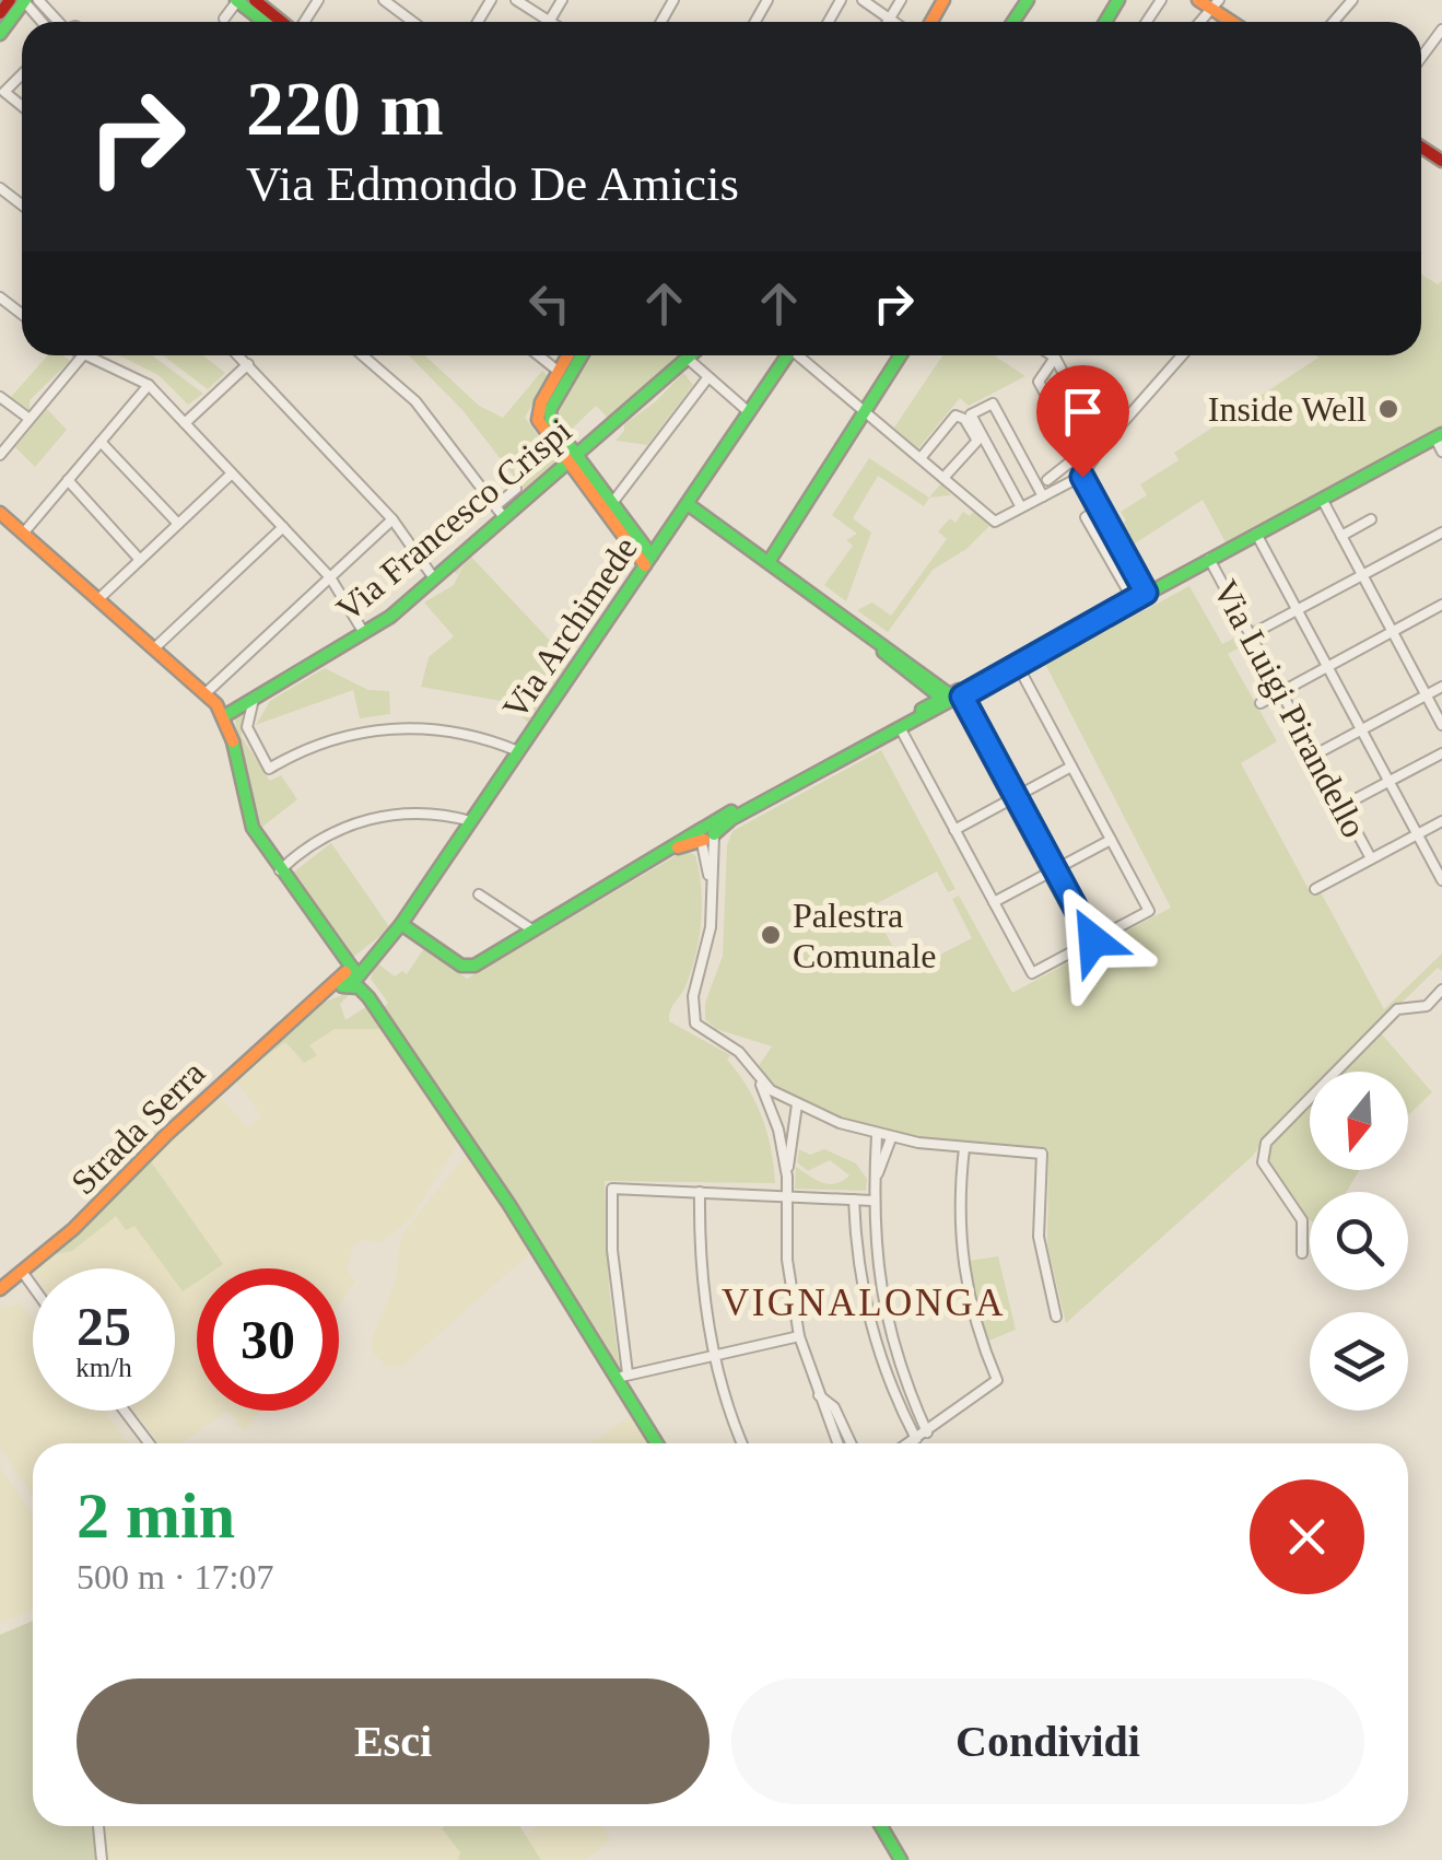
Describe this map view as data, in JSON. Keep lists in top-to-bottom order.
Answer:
{
  "streets": {
    "main road": ["Via Francesco Crispi", "Via Archimede", "Strada Serra"],
    "street": ["Via Luigi Pirandello"]
  },
  "crossings": [
    ["Via Archimede", "Strada Serra"]
  ],
  "districts": ["VIGNALONGA"],
  "places": ["Inside Well", "Palestra Comunale"],
  "north": "bottom",
  "page": {
    "turn": ["220 m", "Via Edmondo De Amicis"],
    "speed": "25 km/h",
    "limit": "30",
    "heading": ["2 min", "500 m · 17:07"],
    "buttons": ["Esci", "Condividi"]
  }
}
